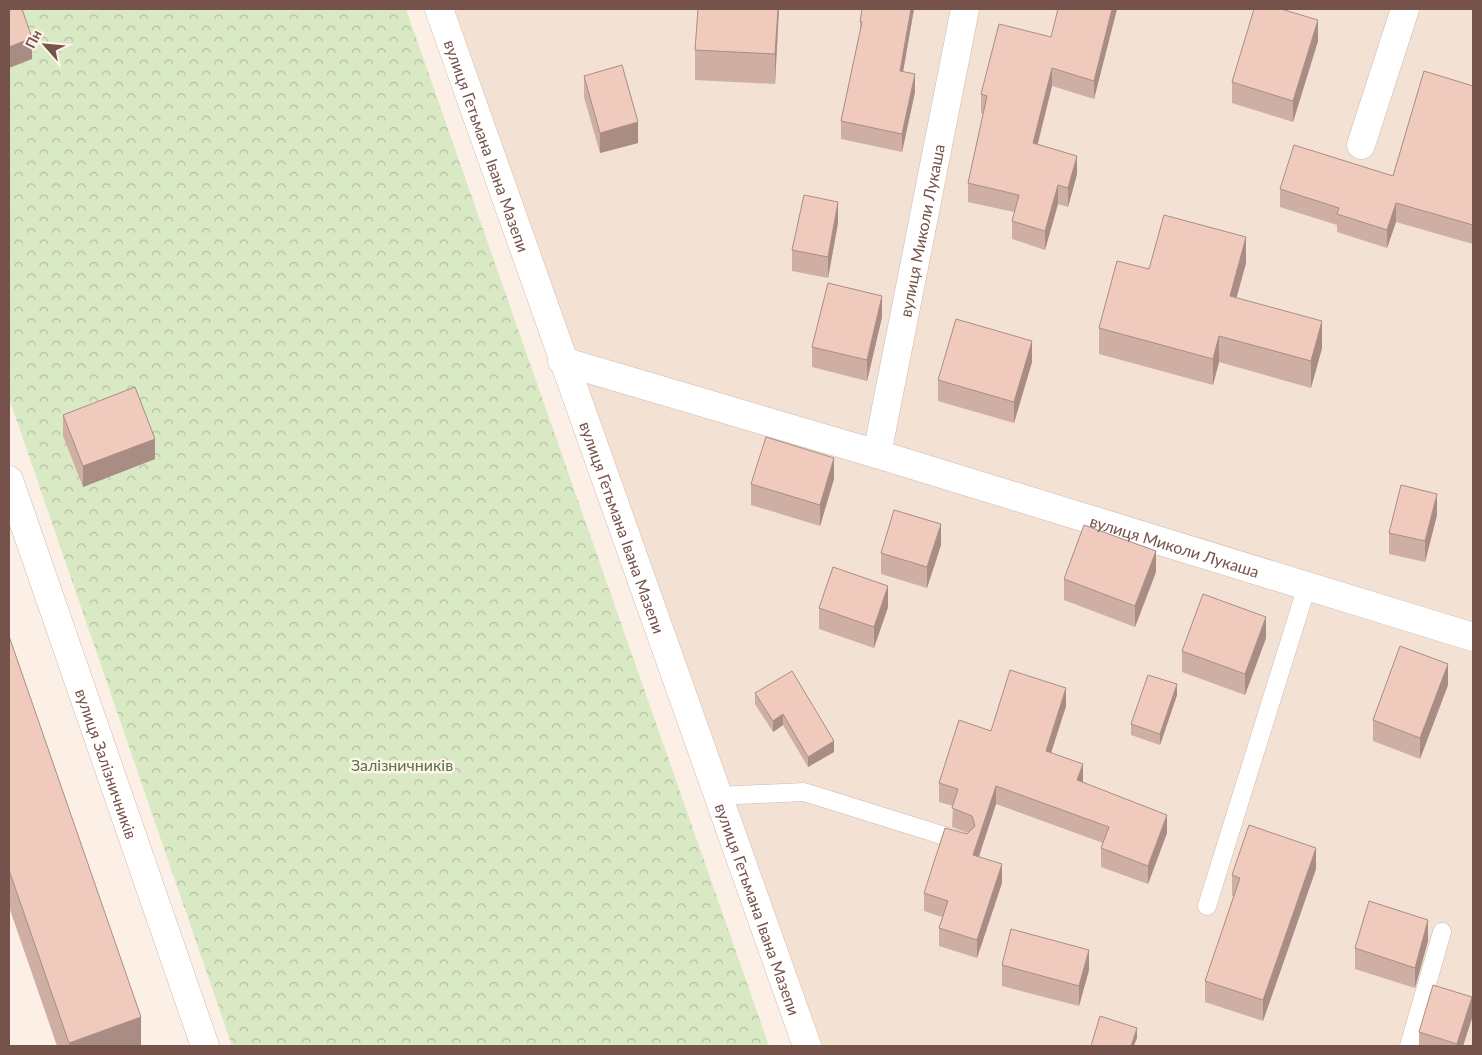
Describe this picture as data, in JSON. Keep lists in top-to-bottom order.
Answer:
{
  "streets": {
    "street": ["вулиця Гетьмана Івана Мазепи", "вулиця Миколи Лукаша", "вулиця Залізничників"]
  },
  "crossings": [
    ["вулиця Гетьмана Івана Мазепи", "вулиця Миколи Лукаша"]
  ],
  "parks": ["Залізничників"],
  "north": "top left"
}
